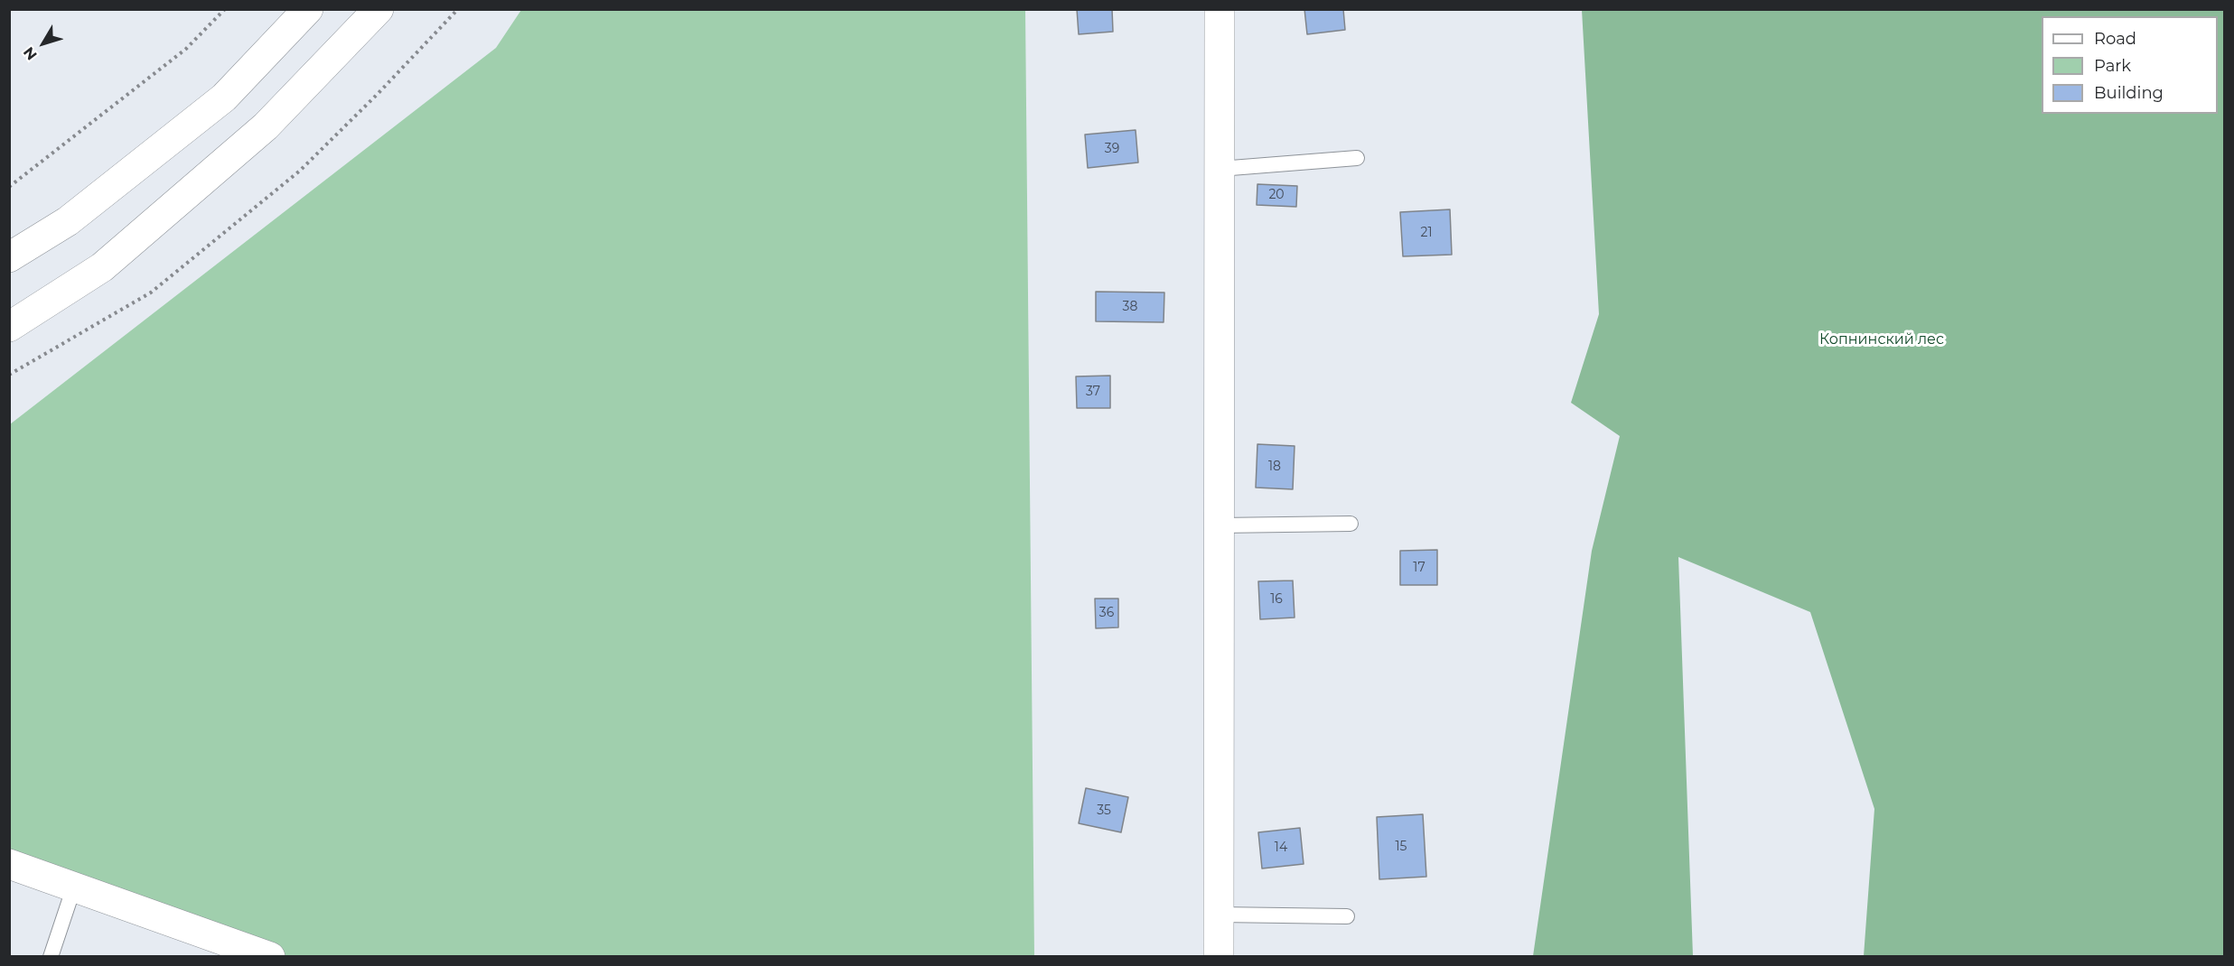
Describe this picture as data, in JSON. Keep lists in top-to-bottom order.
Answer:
{
  "parks": ["Копнинский лес"],
  "house_numbers": [
    "39",
    "20",
    "21",
    "38",
    "37",
    "18",
    "17",
    "16",
    "36",
    "35",
    "15",
    "14"
  ],
  "legend": ["Road", "Park", "Building"],
  "north": "bottom left"
}
